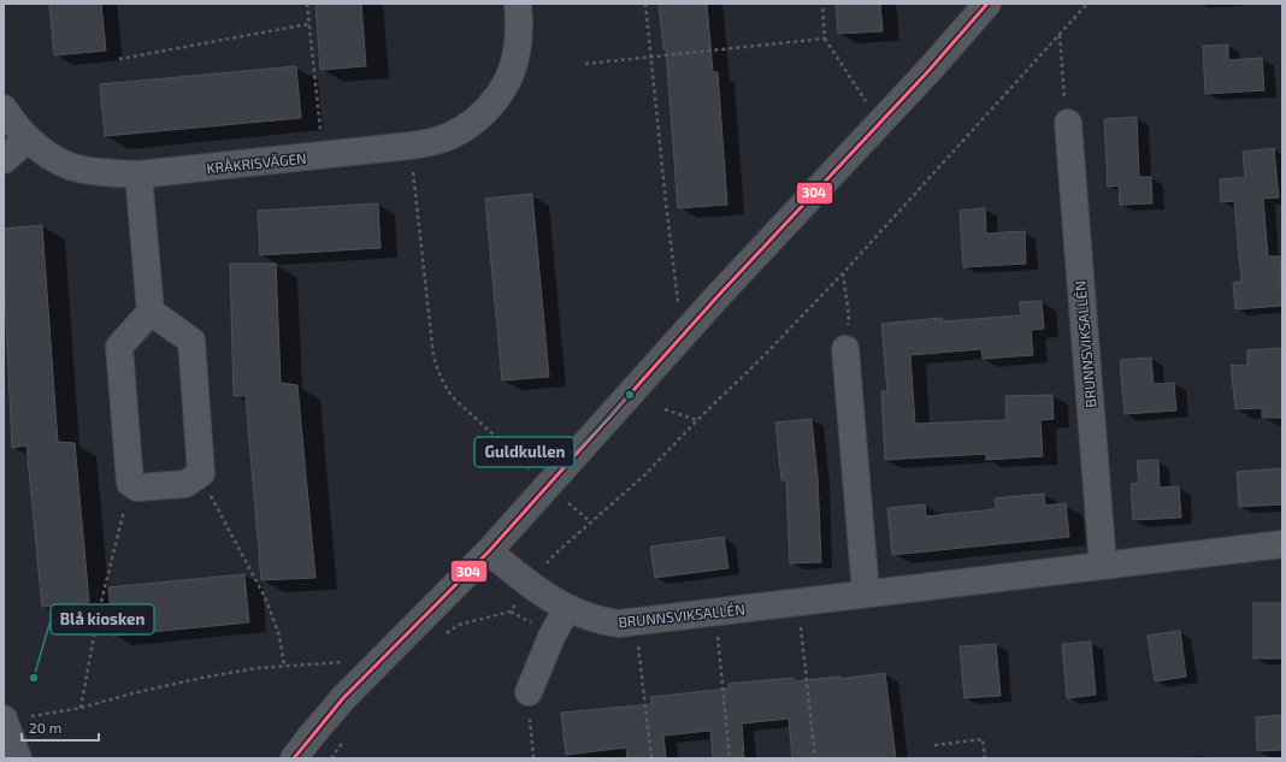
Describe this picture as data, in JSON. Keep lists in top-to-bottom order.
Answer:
{
  "streets": {
    "street": ["KRÅKRISVÄGEN", "BRUNNSVIKSALLÉN"]
  },
  "places": ["Guldkullen", "Blå kiosken"],
  "lines": ["transit line 304"],
  "scale_bar": "20 m"
}
